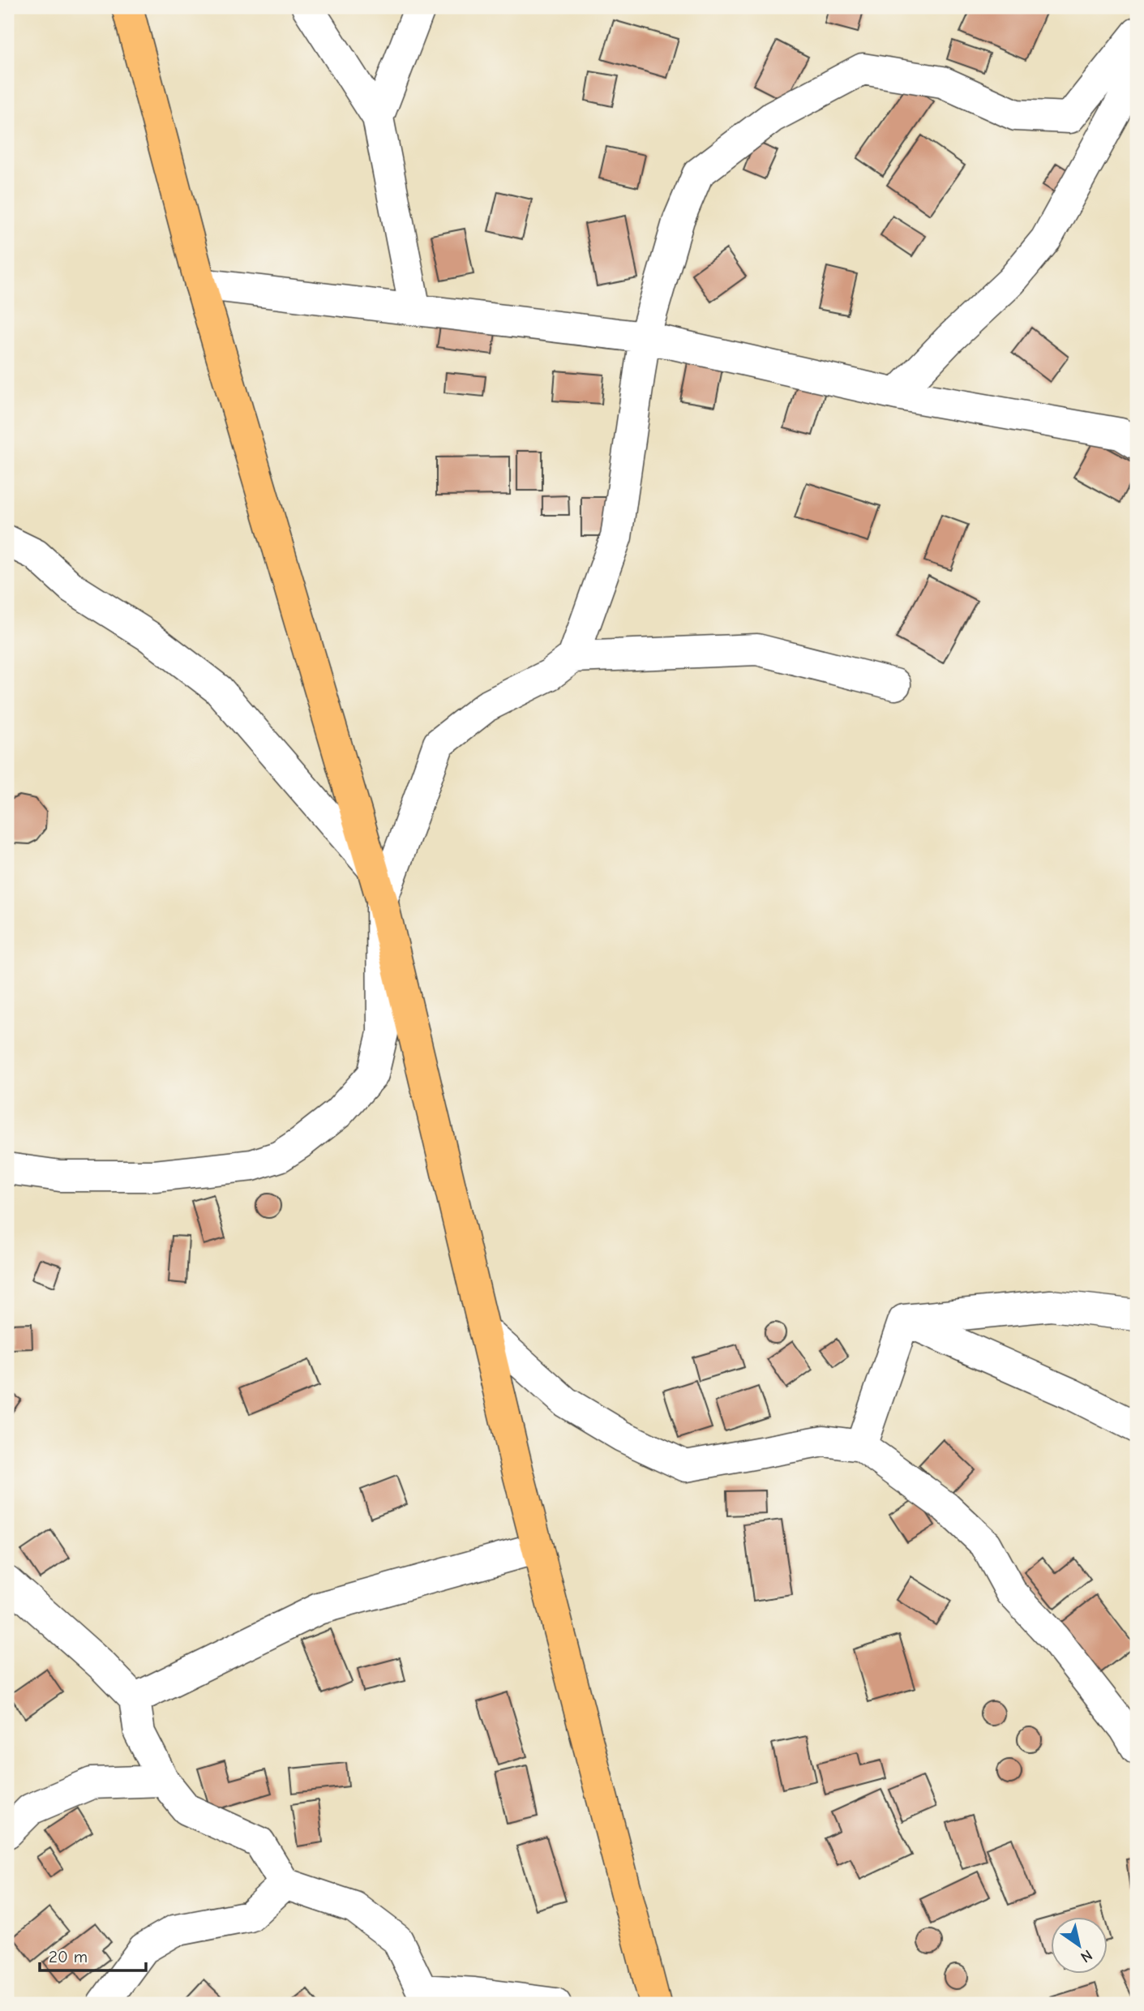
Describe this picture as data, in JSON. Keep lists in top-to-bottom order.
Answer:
{
  "scale_bar": "20 m",
  "north": "bottom right"
}
